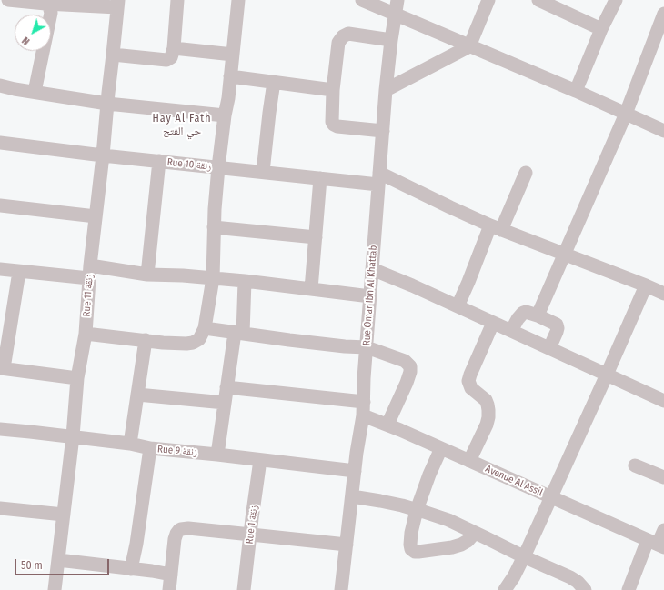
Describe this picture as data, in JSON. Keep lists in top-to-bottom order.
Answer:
{
  "streets": {
    "street": [
      "Rue 10 زنقة",
      "Rue 11 زنقة",
      "Rue Omar Ibn Al Khattab",
      "Rue 9 زنقة",
      "Avenue Al Assil",
      "Rue 1 زنقة"
    ]
  },
  "crossings": [
    ["Rue 10 زنقة", "Rue 11 زنقة"],
    ["Rue 10 زنقة", "Rue Omar Ibn Al Khattab"],
    ["Rue 11 زنقة", "Rue 9 زنقة"],
    ["Rue Omar Ibn Al Khattab", "Rue 9 زنقة"],
    ["Rue Omar Ibn Al Khattab", "Avenue Al Assil"],
    ["Rue 9 زنقة", "Rue 1 زنقة"]
  ],
  "districts": ["Hay Al Fath حي الفتح"],
  "scale_bar": "50 m",
  "north": "bottom left"
}
